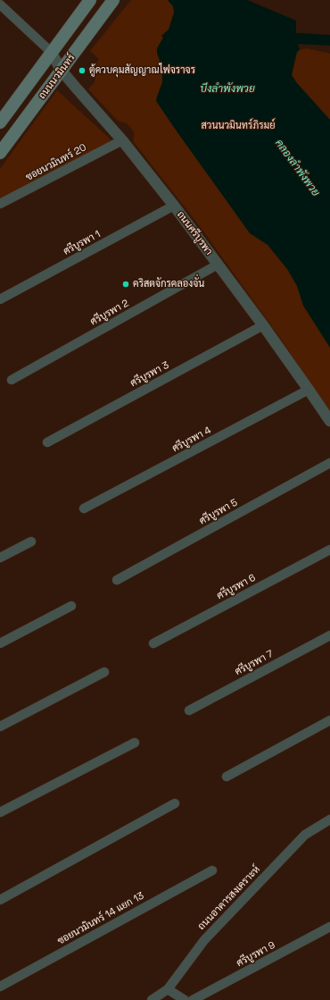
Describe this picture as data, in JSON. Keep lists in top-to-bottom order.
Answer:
{
  "streets": {
    "main road": ["ถนนนวมินทร์"],
    "street": [
      "ซอยนวมินทร์ 20",
      "ถนนศรีบูรพา",
      "ศรีบูรพา 1",
      "ศรีบูรพา 2",
      "ศรีบูรพา 3",
      "ศรีบูรพา 4",
      "ศรีบูรพา 5",
      "ศรีบูรพา 6",
      "ศรีบูรพา 7",
      "ถนนอาคารสงเคราะห์",
      "ซอยนวมินทร์ 14 แยก 13",
      "ศรีบูรพา 9"
    ]
  },
  "crossings": [
    ["ถนนนวมินทร์", "ถนนศรีบูรพา"],
    ["ซอยนวมินทร์ 20", "ถนนศรีบูรพา"],
    ["ถนนศรีบูรพา", "ศรีบูรพา 1"],
    ["ถนนศรีบูรพา", "ศรีบูรพา 2"],
    ["ถนนศรีบูรพา", "ศรีบูรพา 3"],
    ["ถนนศรีบูรพา", "ศรีบูรพา 4"]
  ],
  "water": ["บึงลำพังพวย", "คลองลำพังพวย"],
  "parks": ["สวนนวมินทร์ภิรมย์"],
  "places": ["ตู้ควบคุมสัญญาณไฟจราจร", "คริสตจักรคลองจั่น"]
}
